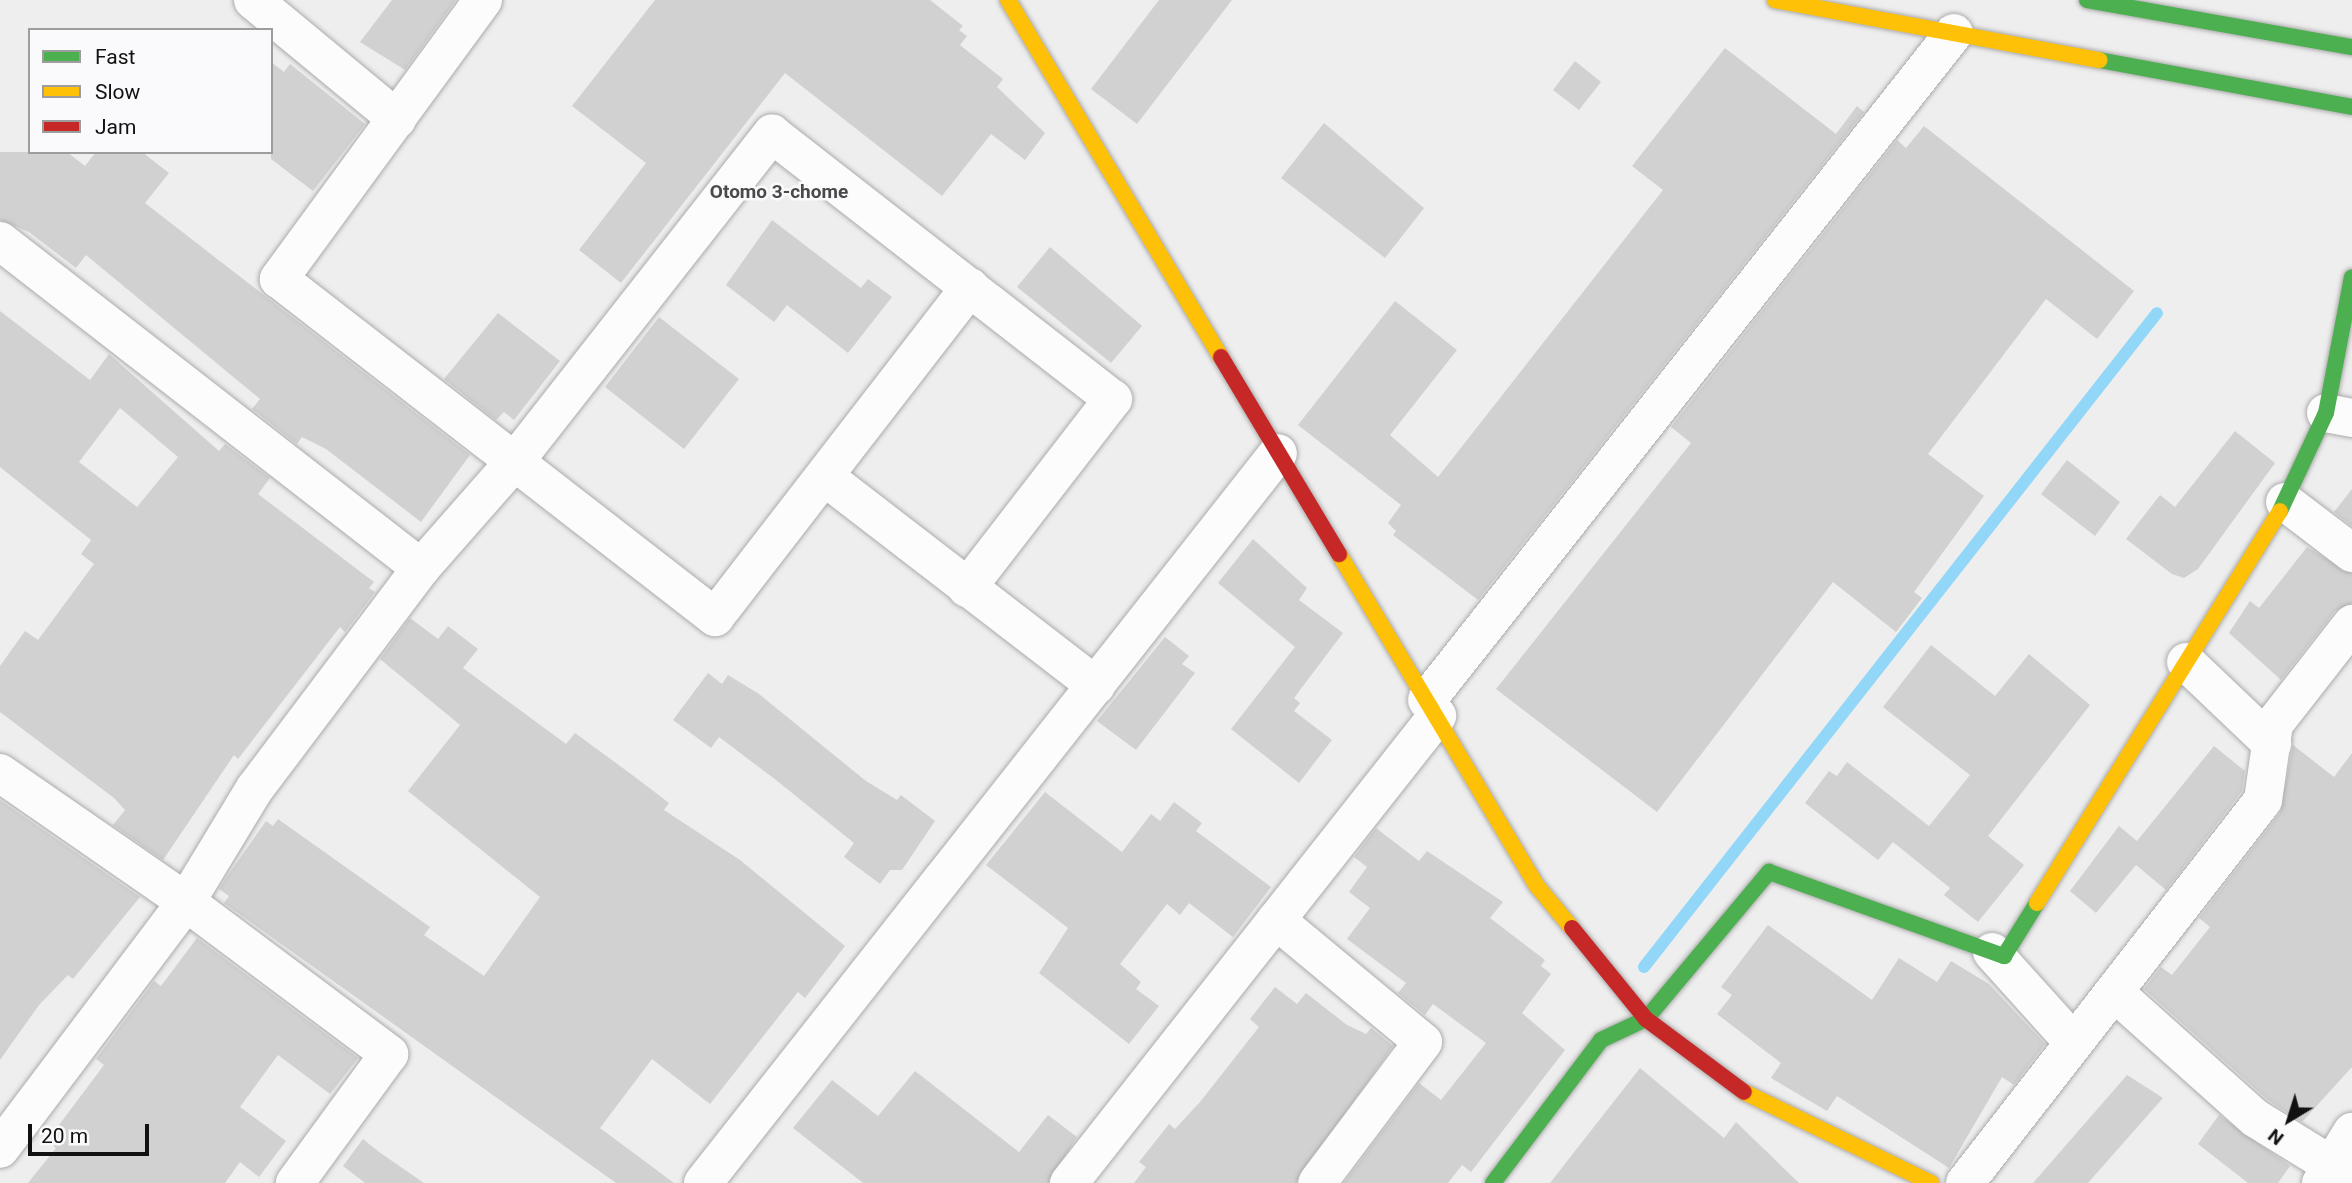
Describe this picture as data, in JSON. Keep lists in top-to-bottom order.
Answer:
{
  "districts": ["Otomo 3-chome"],
  "legend": ["Fast", "Slow", "Jam"],
  "scale_bar": "20 m",
  "north": "bottom left"
}
